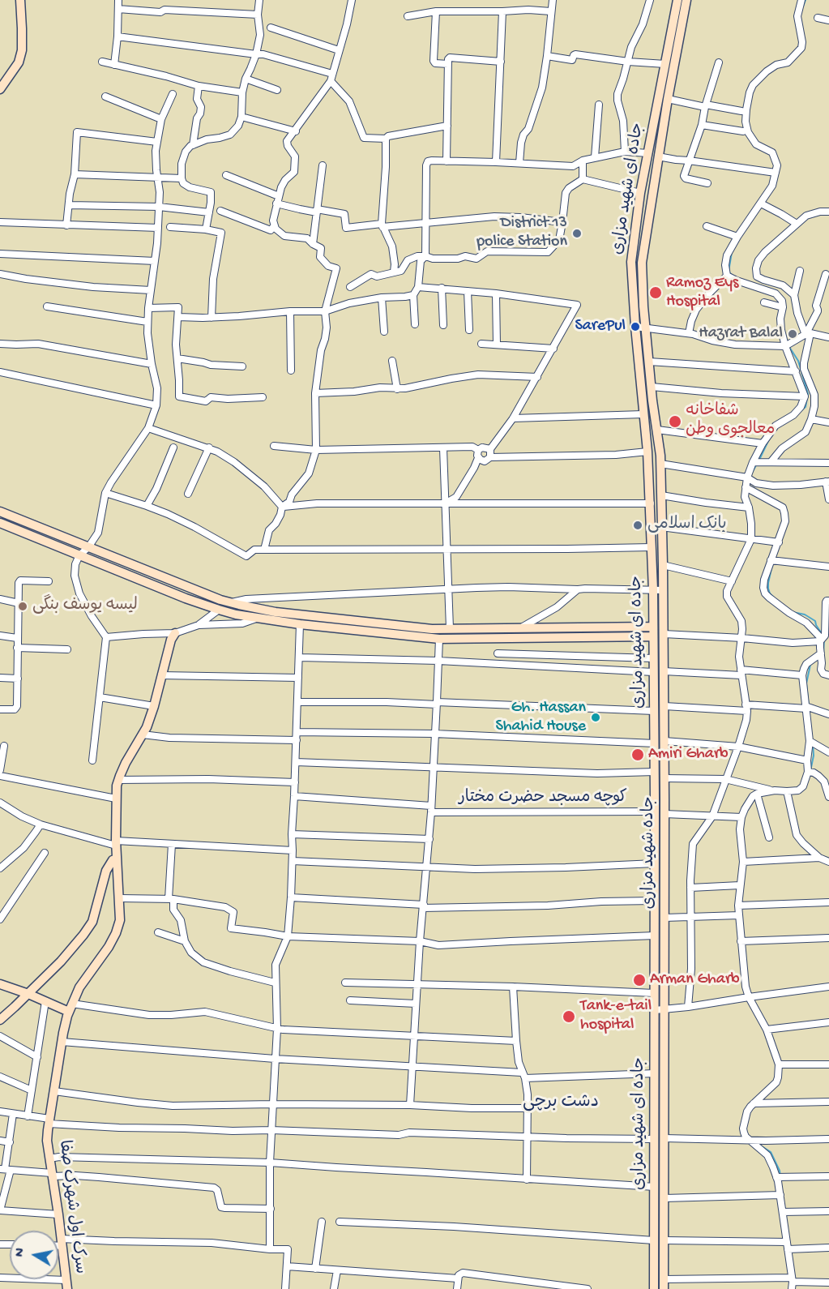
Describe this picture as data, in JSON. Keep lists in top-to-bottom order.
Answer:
{
  "streets": {
    "main road": ["جاده ای شهید مزاری", "جاده شهید مزاری", "سرک اول شهرک صفا"],
    "street": ["کوچه مسجد حضرت مختار"]
  },
  "crossings": [
    ["جاده ای شهید مزاری", "کوچه مسجد حضرت مختار"],
    ["جاده ای شهید مزاری", "جاده شهید مزاری"]
  ],
  "districts": ["دشت برچی"],
  "places": [
    "District 13 police Station",
    "Ramoz Eys Hospital",
    "SarePul",
    "Hazrat Balal",
    "شفاخانه معالجوی وطن",
    "بانک اسلامی",
    "لیسه یوسف بنگی",
    "Gh. Hassan Shahid House",
    "Amiri Gharb",
    "Arman Gharb",
    "Tank-e-tail hospital"
  ],
  "north": "left"
}
